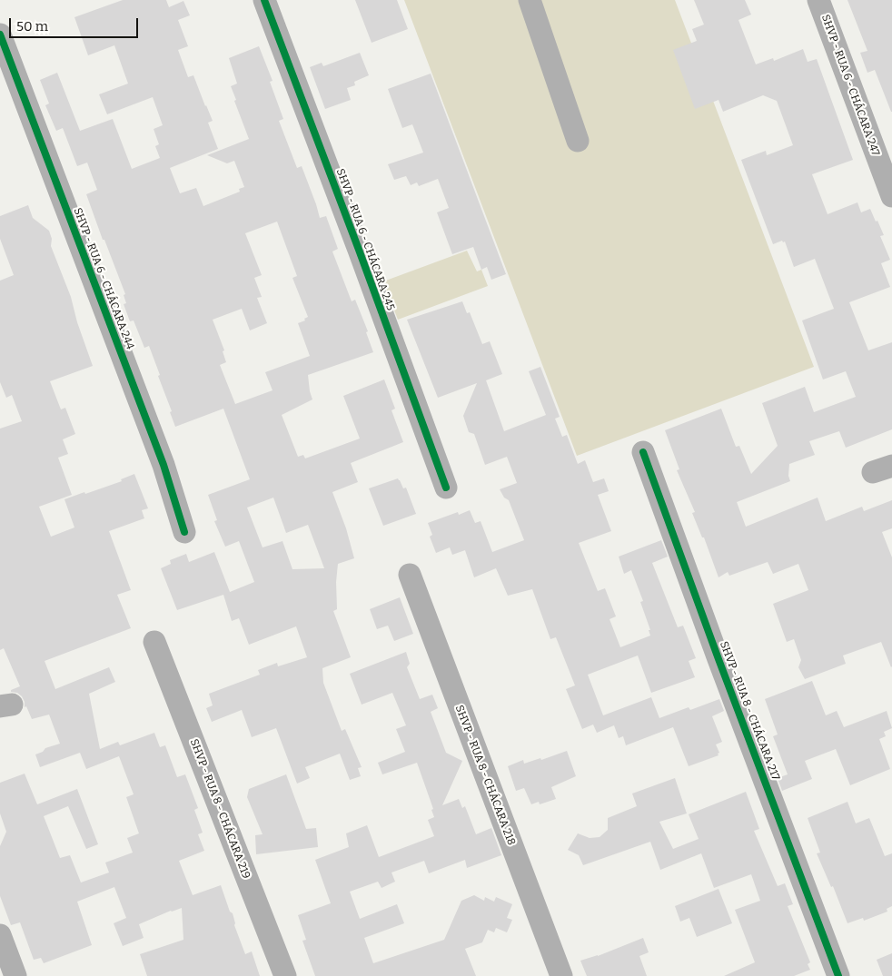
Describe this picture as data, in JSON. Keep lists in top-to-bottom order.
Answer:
{
  "streets": {
    "street": [
      "SHVP - RUA 6 - CHÁCARA 247",
      "SHVP - RUA 6 - CHÁCARA 245",
      "SHVP - RUA 6 - CHÁCARA 244",
      "SHVP - RUA 8 - CHÁCARA 217",
      "SHVP - RUA 8 - CHÁCARA 218",
      "SHVP - RUA 8 - CHÁCARA 219"
    ]
  },
  "scale_bar": "50 m"
}
